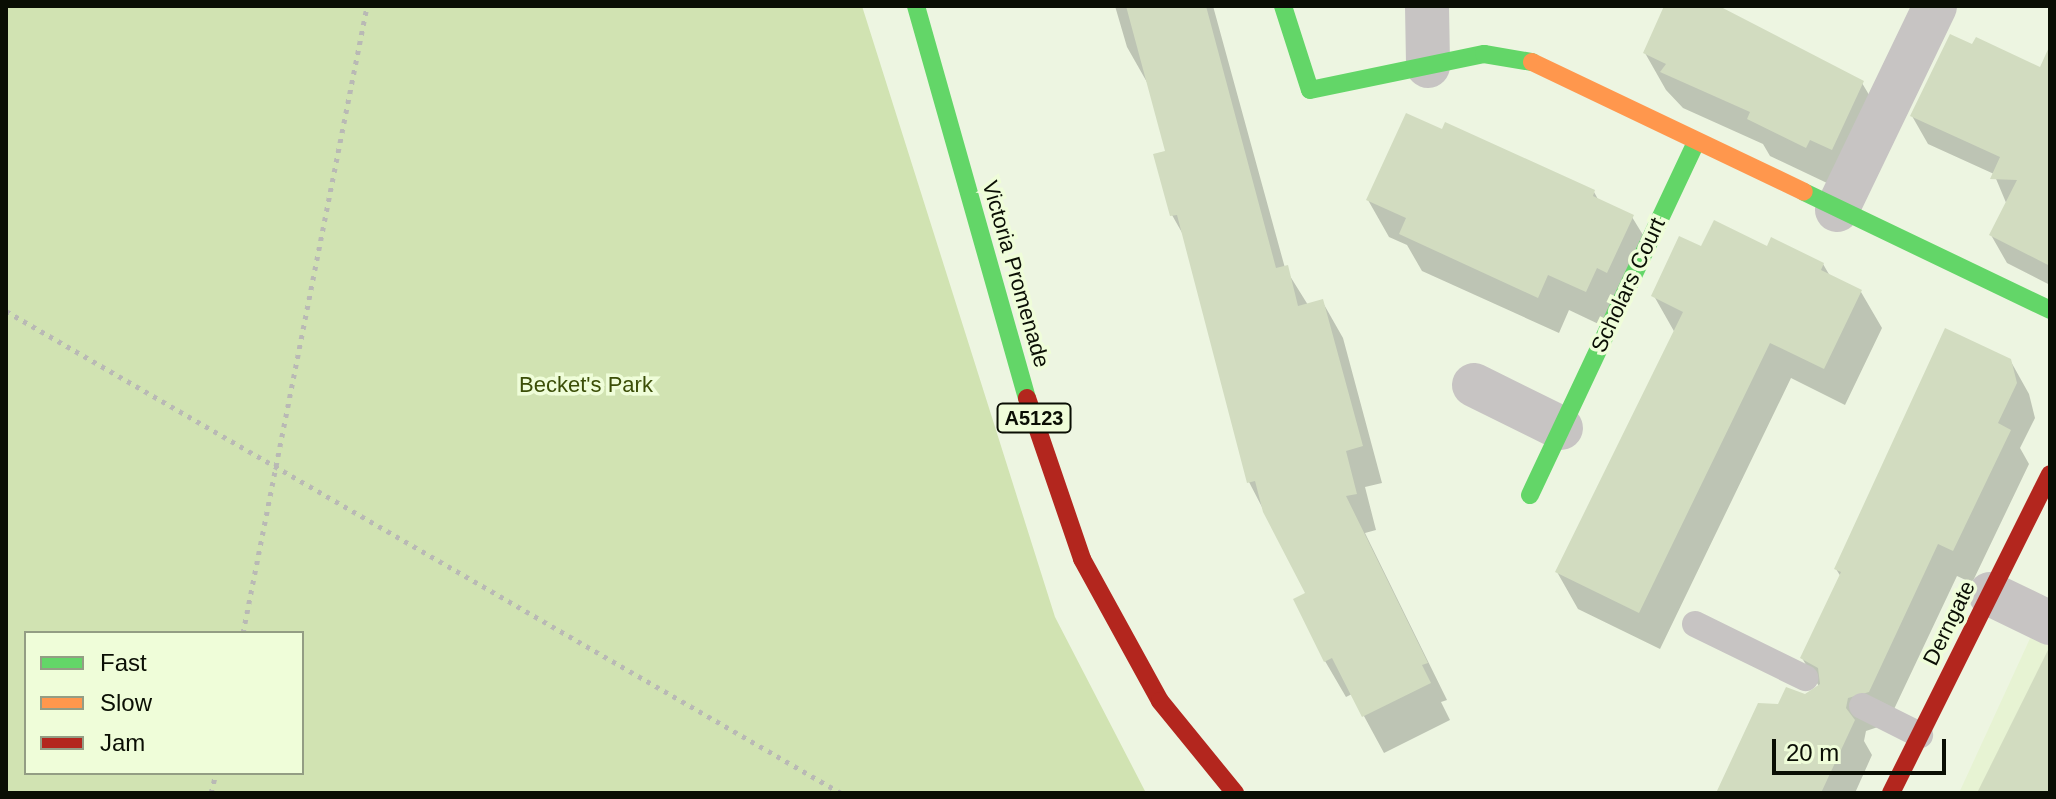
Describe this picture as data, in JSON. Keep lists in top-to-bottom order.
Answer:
{
  "streets": {
    "street": [
      "Victoria Promenade",
      "Scholars Court",
      "A5123",
      "Derngate"
    ]
  },
  "parks": ["Becket's Park"],
  "legend": ["Fast", "Slow", "Jam"],
  "scale_bar": "20 m"
}
